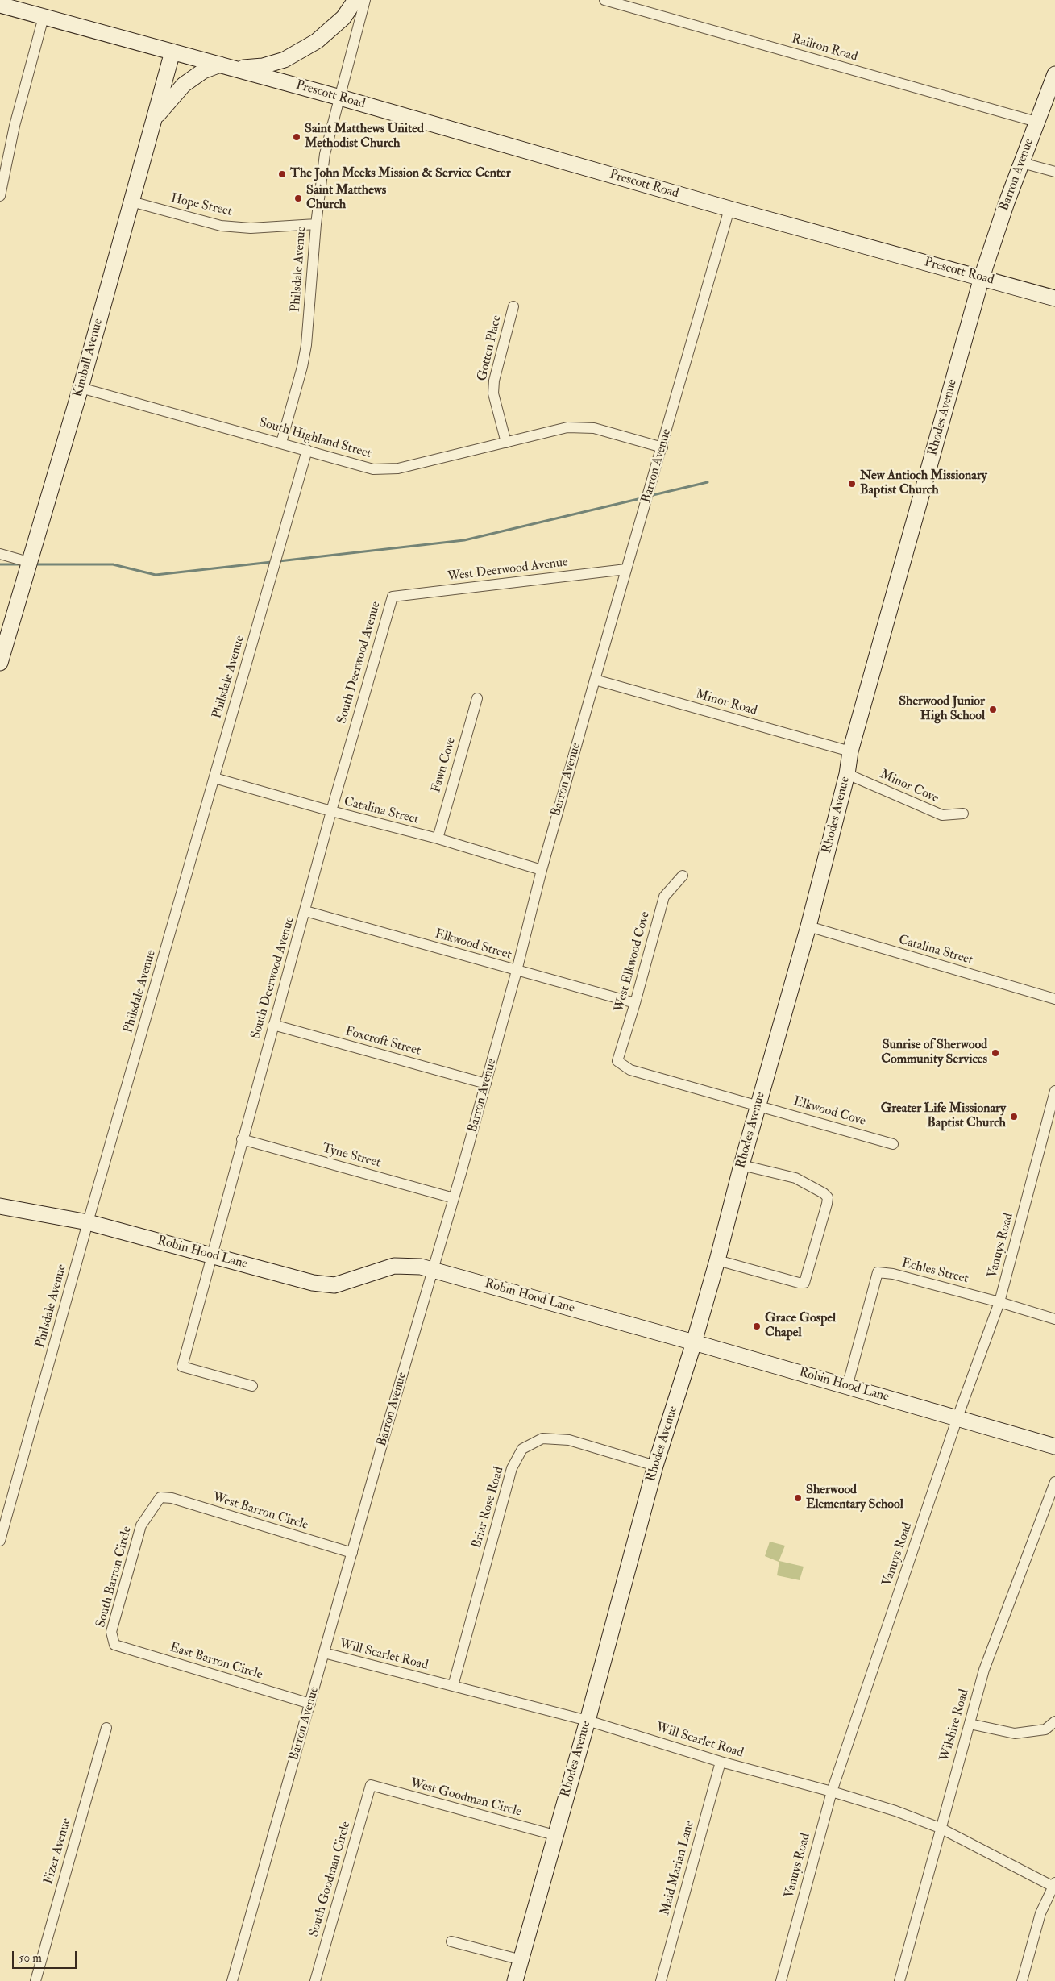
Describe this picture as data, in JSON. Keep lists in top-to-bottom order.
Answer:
{
  "streets": {
    "main road": [
      "Prescott Road",
      "Barron Avenue",
      "Kimball Avenue",
      "Rhodes Avenue",
      "Robin Hood Lane"
    ],
    "street": [
      "Railton Road",
      "Hope Street",
      "Philsdale Avenue",
      "Gotten Place",
      "South Highland Street",
      "West Deerwood Avenue",
      "South Deerwood Avenue",
      "Minor Road",
      "Fawn Cove",
      "Minor Cove",
      "Catalina Street",
      "Elkwood Street",
      "West Elkwood Cove",
      "Foxcroft Street",
      "Elkwood Cove",
      "Tyne Street",
      "Vanuys Road",
      "Echles Street",
      "Briar Rose Road",
      "West Barron Circle",
      "South Barron Circle",
      "Will Scarlet Road",
      "East Barron Circle",
      "Wilshire Road",
      "West Goodman Circle",
      "Fizer Avenue",
      "Maid Marian Lane",
      "South Goodman Circle"
    ]
  },
  "crossings": [
    ["Railton Road", "Barron Avenue"],
    ["Prescott Road", "Barron Avenue"],
    ["Prescott Road", "Philsdale Avenue"],
    ["Prescott Road", "Kimball Avenue"],
    ["Prescott Road", "Rhodes Avenue"],
    ["Barron Avenue", "Rhodes Avenue"],
    ["Barron Avenue", "South Highland Street"],
    ["Barron Avenue", "West Deerwood Avenue"],
    ["Barron Avenue", "Minor Road"],
    ["Barron Avenue", "Catalina Street"],
    ["Barron Avenue", "Elkwood Street"],
    ["Barron Avenue", "Foxcroft Street"],
    ["Barron Avenue", "Tyne Street"],
    ["Barron Avenue", "Robin Hood Lane"],
    ["Barron Avenue", "West Barron Circle"],
    ["Barron Avenue", "Will Scarlet Road"],
    ["Barron Avenue", "East Barron Circle"],
    ["Hope Street", "Philsdale Avenue"],
    ["Hope Street", "Kimball Avenue"],
    ["Philsdale Avenue", "South Highland Street"],
    ["Philsdale Avenue", "Catalina Street"],
    ["Philsdale Avenue", "Robin Hood Lane"],
    ["Gotten Place", "South Highland Street"],
    ["Kimball Avenue", "South Highland Street"],
    ["Rhodes Avenue", "Minor Road"],
    ["Rhodes Avenue", "Minor Cove"],
    ["Rhodes Avenue", "Catalina Street"],
    ["Rhodes Avenue", "West Elkwood Cove"],
    ["Rhodes Avenue", "Elkwood Cove"],
    ["Rhodes Avenue", "Robin Hood Lane"],
    ["Rhodes Avenue", "Briar Rose Road"],
    ["Rhodes Avenue", "Will Scarlet Road"],
    ["Rhodes Avenue", "West Goodman Circle"],
    ["West Deerwood Avenue", "South Deerwood Avenue"],
    ["South Deerwood Avenue", "Catalina Street"],
    ["South Deerwood Avenue", "Elkwood Street"],
    ["South Deerwood Avenue", "Foxcroft Street"],
    ["South Deerwood Avenue", "Tyne Street"],
    ["South Deerwood Avenue", "Robin Hood Lane"],
    ["Fawn Cove", "Catalina Street"],
    ["Elkwood Street", "West Elkwood Cove"],
    ["West Elkwood Cove", "Elkwood Cove"],
    ["Vanuys Road", "Robin Hood Lane"],
    ["Vanuys Road", "Echles Street"],
    ["Vanuys Road", "Will Scarlet Road"],
    ["Robin Hood Lane", "Echles Street"],
    ["Briar Rose Road", "Will Scarlet Road"],
    ["West Barron Circle", "South Barron Circle"],
    ["South Barron Circle", "East Barron Circle"],
    ["Will Scarlet Road", "Wilshire Road"],
    ["Will Scarlet Road", "Maid Marian Lane"],
    ["West Goodman Circle", "South Goodman Circle"]
  ],
  "places": [
    "Saint Matthews United Methodist Church",
    "The John Meeks Mission & Service Center",
    "Saint Matthews Church",
    "New Antioch Missionary Baptist Church",
    "Sherwood Junior High School",
    "Sunrise of Sherwood Community Services",
    "Greater Life Missionary Baptist Church",
    "Grace Gospel Chapel",
    "Sherwood Elementary School"
  ],
  "scale_bar": "50 m"
}
